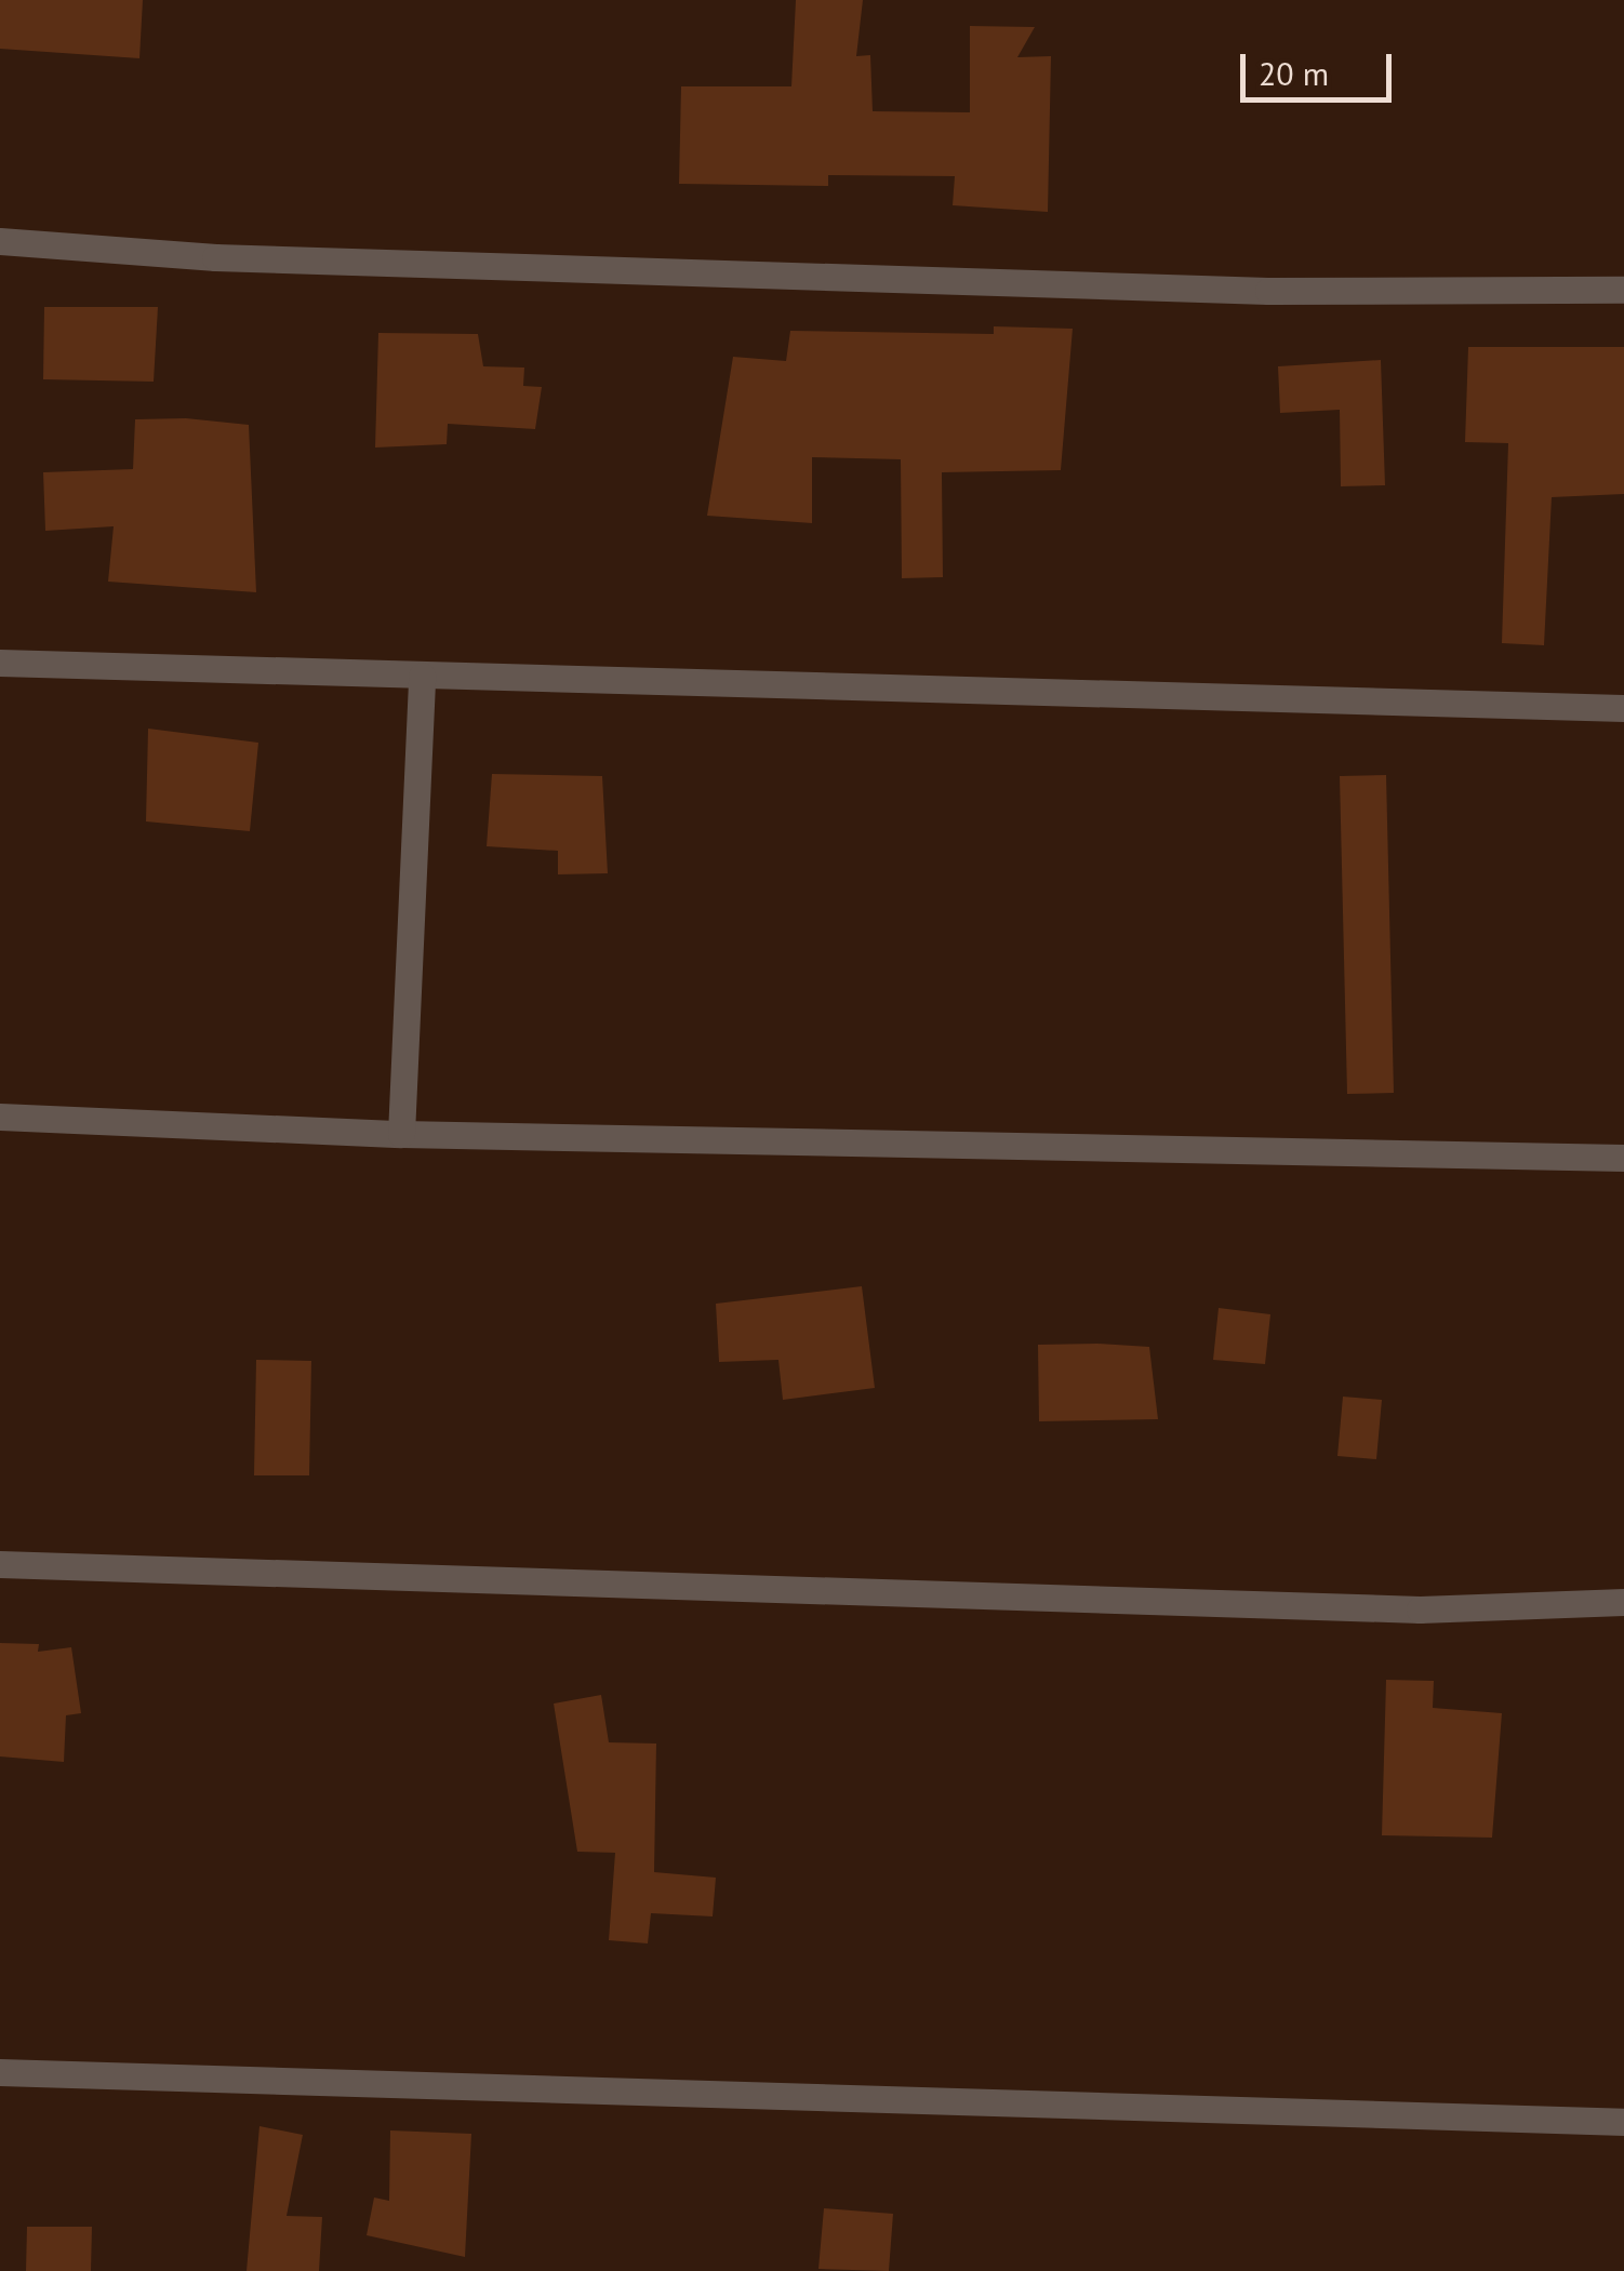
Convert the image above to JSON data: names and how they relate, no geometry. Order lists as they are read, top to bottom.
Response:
{
  "scale_bar": "20 m"
}
